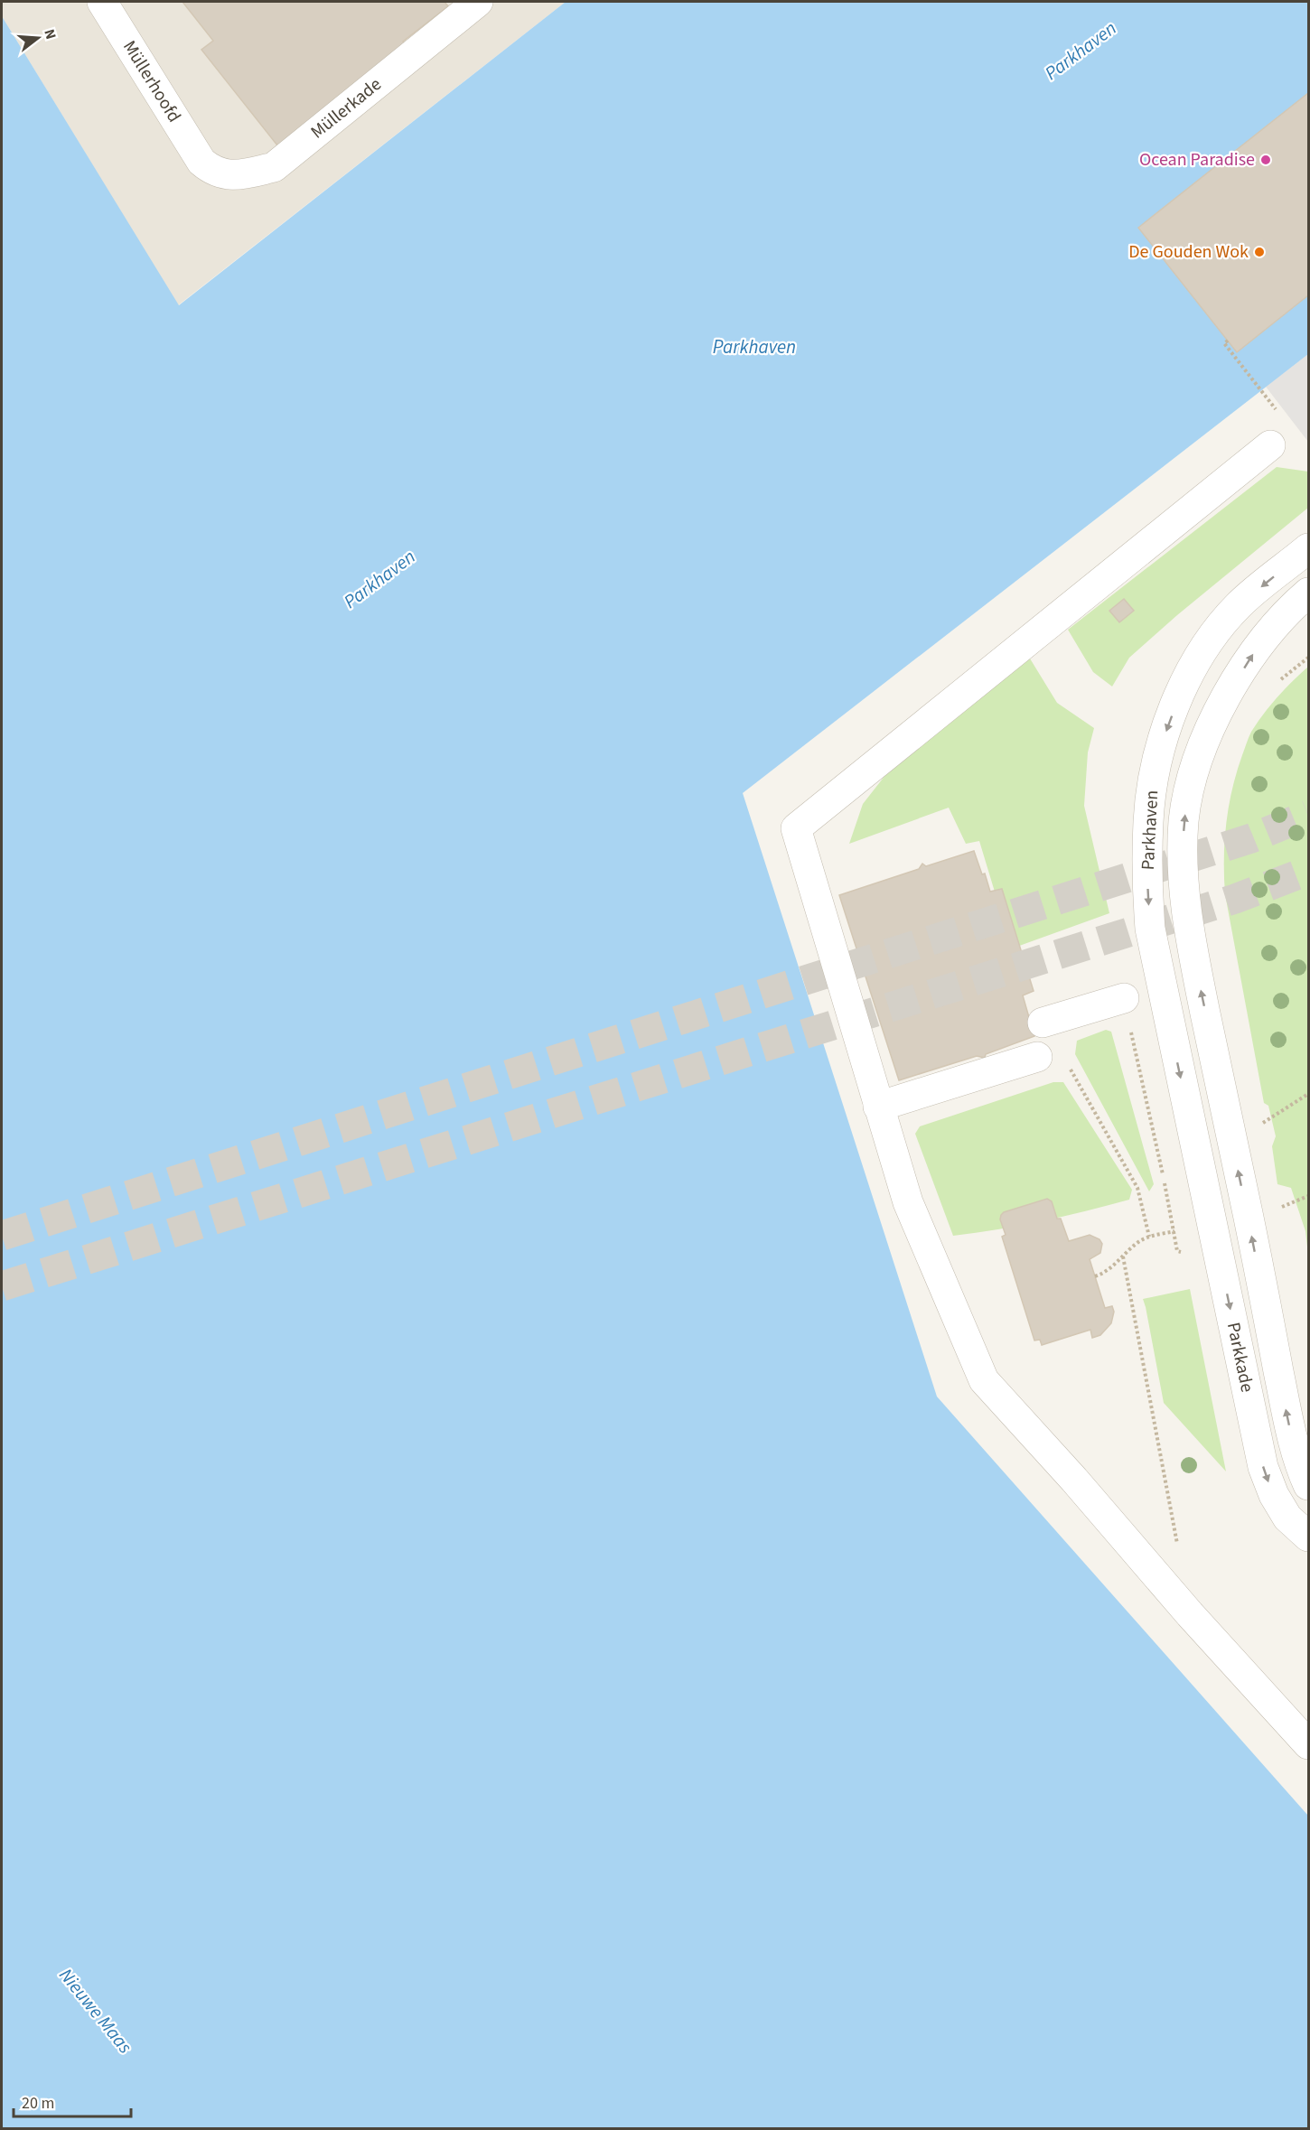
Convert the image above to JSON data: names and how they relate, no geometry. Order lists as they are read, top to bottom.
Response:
{
  "streets": {
    "street": [
      "Müllerhoofd",
      "Müllerkade",
      "Parkhaven",
      "Parkkade"
    ]
  },
  "crossings": [
    ["Müllerhoofd", "Müllerkade"],
    ["Parkhaven", "Parkkade"]
  ],
  "water": ["Parkhaven", "Nieuwe Maas"],
  "places": ["Ocean Paradise", "De Gouden Wok"],
  "scale_bar": "20 m",
  "north": "right"
}
